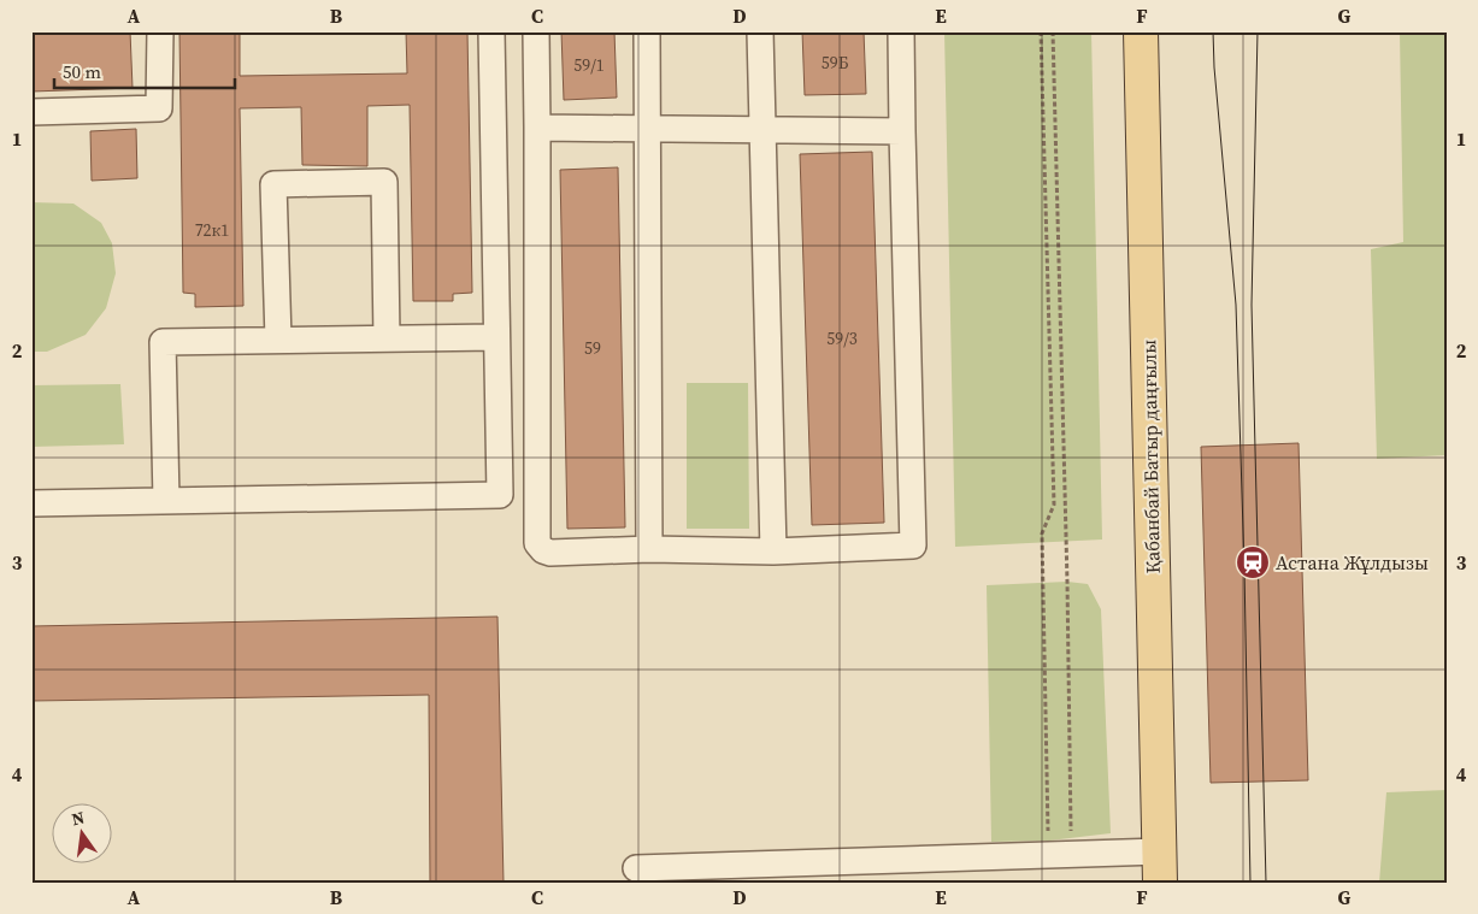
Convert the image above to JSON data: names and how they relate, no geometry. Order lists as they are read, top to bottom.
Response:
{
  "streets": {
    "main road": ["Қабанбай Батыр даңғылы"]
  },
  "places": {
    "station": ["Астана Жұлдызы"]
  },
  "house_numbers": [
    "59Б",
    "59/1",
    "72к1",
    "59/3",
    "59"
  ],
  "scale_bar": "50 m",
  "north": "top",
  "grid": {
    "columns": [
      "A",
      "B",
      "C",
      "D",
      "E",
      "F",
      "G"
    ],
    "rows": [
      "1",
      "2",
      "3",
      "4"
    ]
  }
}
